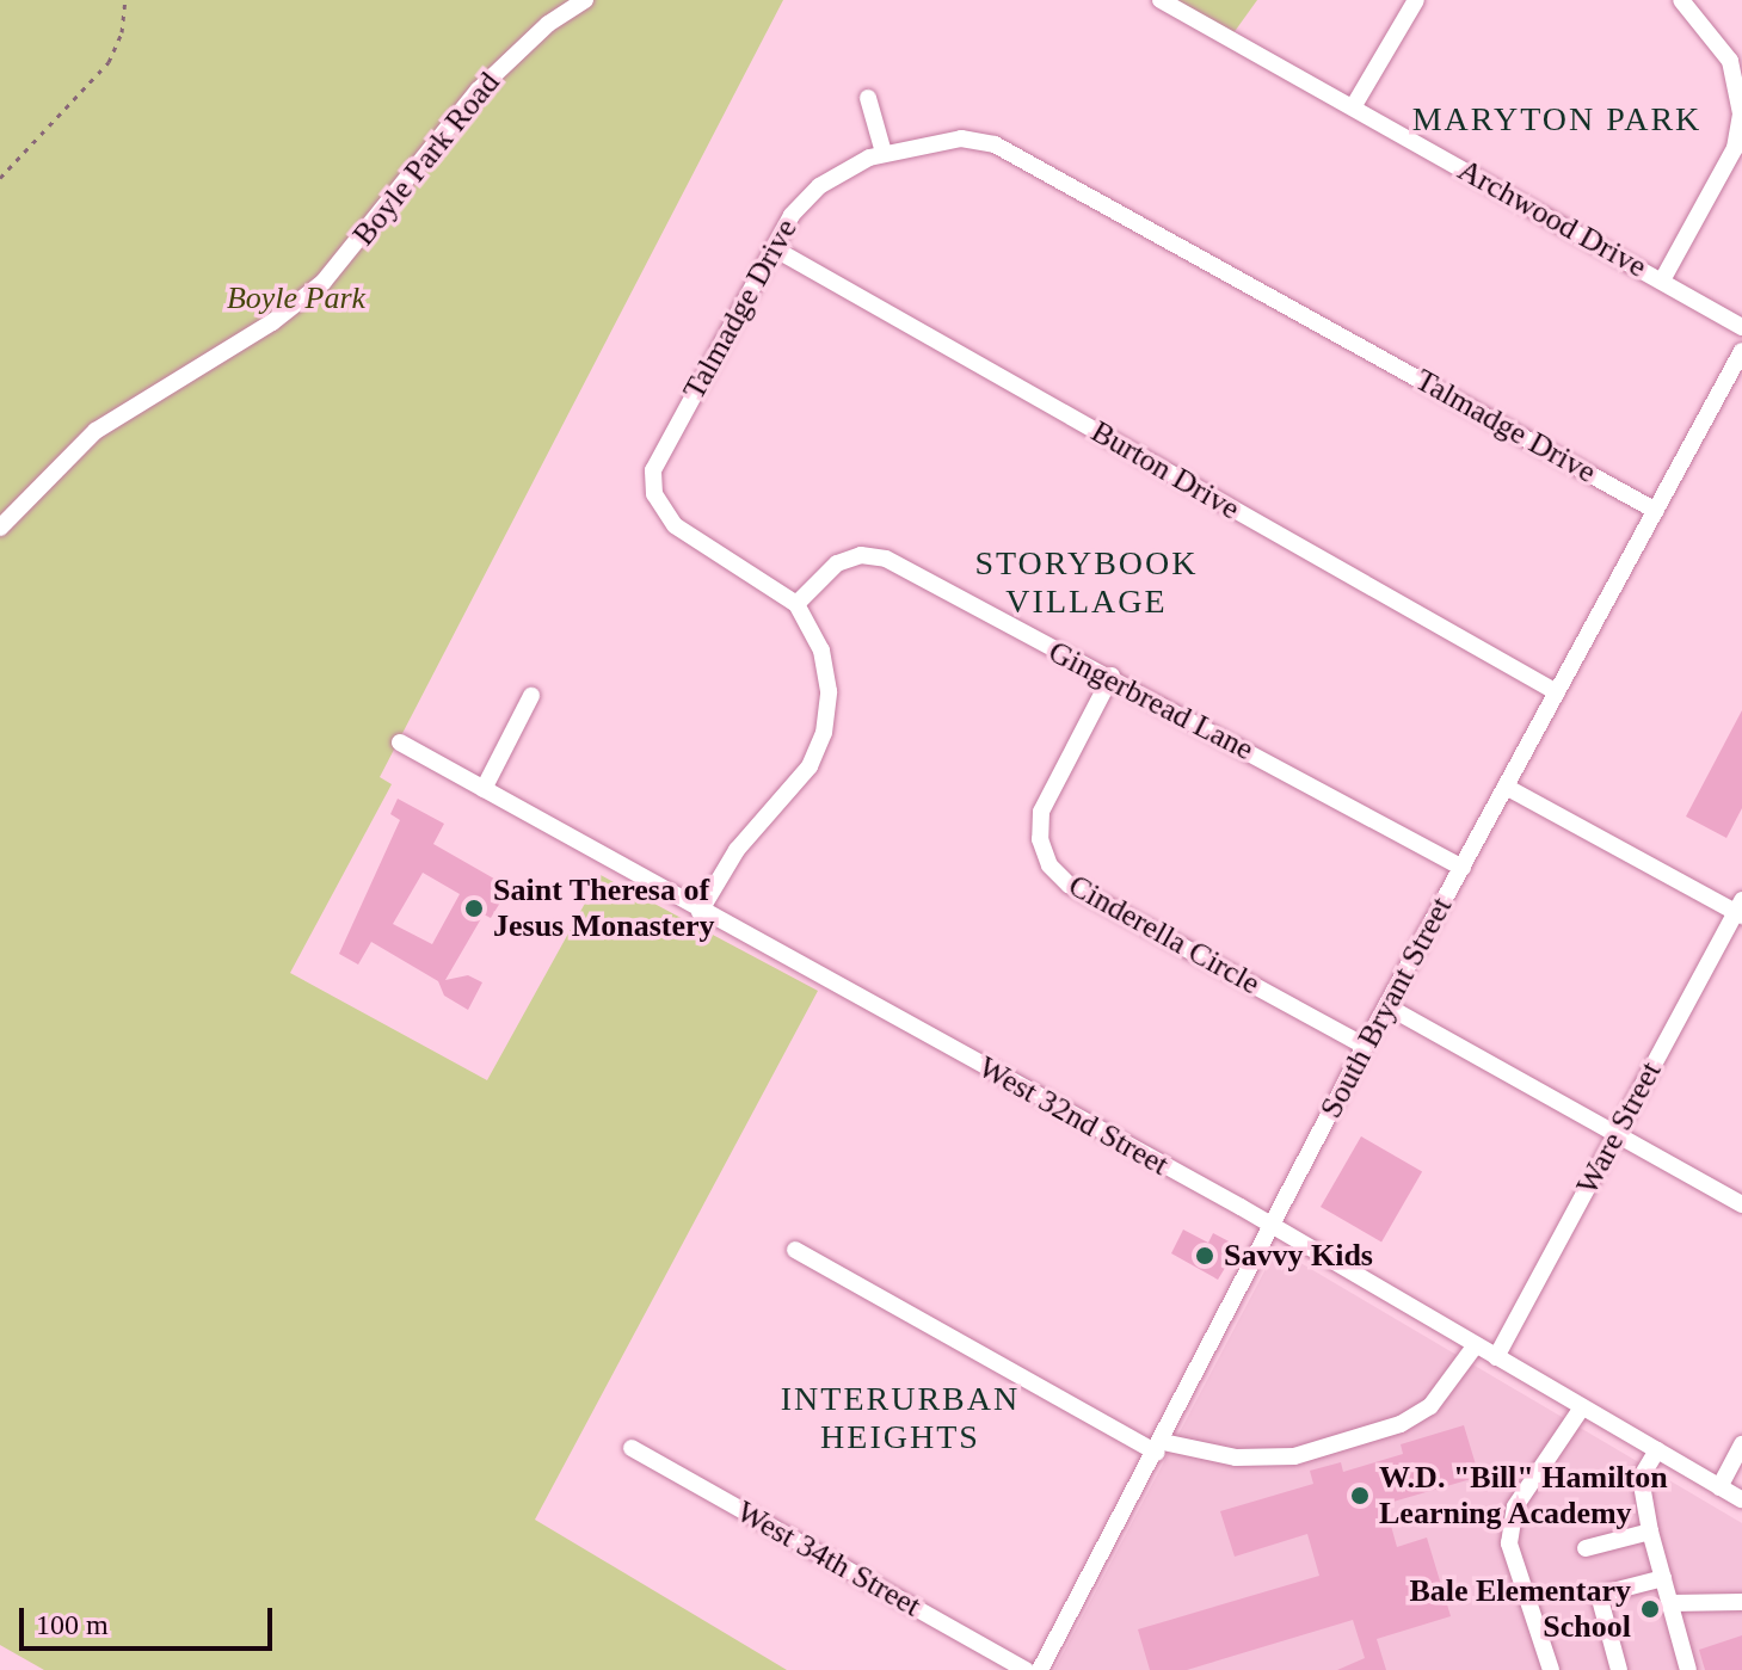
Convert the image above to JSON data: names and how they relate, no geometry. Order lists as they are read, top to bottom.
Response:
{
  "streets": {
    "street": [
      "Boyle Park Road",
      "Archwood Drive",
      "Talmadge Drive",
      "Burton Drive",
      "Gingerbread Lane",
      "Cinderella Circle",
      "South Bryant Street",
      "West 32nd Street",
      "Ware Street",
      "West 34th Street"
    ]
  },
  "crossings": [
    ["Talmadge Drive", "Burton Drive"],
    ["Talmadge Drive", "Gingerbread Lane"],
    ["Talmadge Drive", "South Bryant Street"],
    ["Burton Drive", "South Bryant Street"],
    ["Gingerbread Lane", "Cinderella Circle"],
    ["Gingerbread Lane", "South Bryant Street"],
    ["Cinderella Circle", "South Bryant Street"],
    ["South Bryant Street", "West 32nd Street"],
    ["West 32nd Street", "Ware Street"]
  ],
  "districts": ["MARYTON PARK", "STORYBOOK VILLAGE", "INTERURBAN HEIGHTS"],
  "parks": ["Boyle Park"],
  "places": [
    "Saint Theresa of Jesus Monastery",
    "Savvy Kids",
    "W.D. \"Bill\" Hamilton Learning Academy",
    "Bale Elementary School"
  ],
  "scale_bar": "100 m"
}
